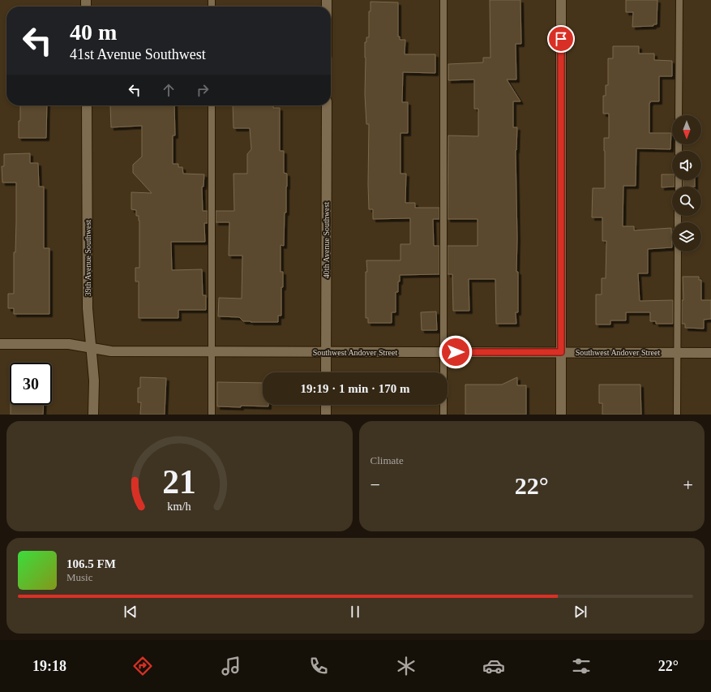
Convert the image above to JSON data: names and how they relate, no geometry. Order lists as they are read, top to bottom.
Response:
{
  "streets": {
    "street": ["40th Avenue Southwest", "39th Avenue Southwest", "Southwest Andover Street"]
  },
  "crossings": [
    ["40th Avenue Southwest", "Southwest Andover Street"],
    ["39th Avenue Southwest", "Southwest Andover Street"]
  ],
  "north": "bottom",
  "page": {
    "turn": ["40 m", "41st Avenue Southwest"],
    "limit": "30",
    "trip": "19:19 · 1 min · 170 m",
    "tile": "Climate",
    "heat": ["−", "22°", "+"],
    "song": ["106.5 FM", "Music"],
    "tabs": ["19:18", "22°"],
    "gauge": ["21", "km/h"]
  }
}
